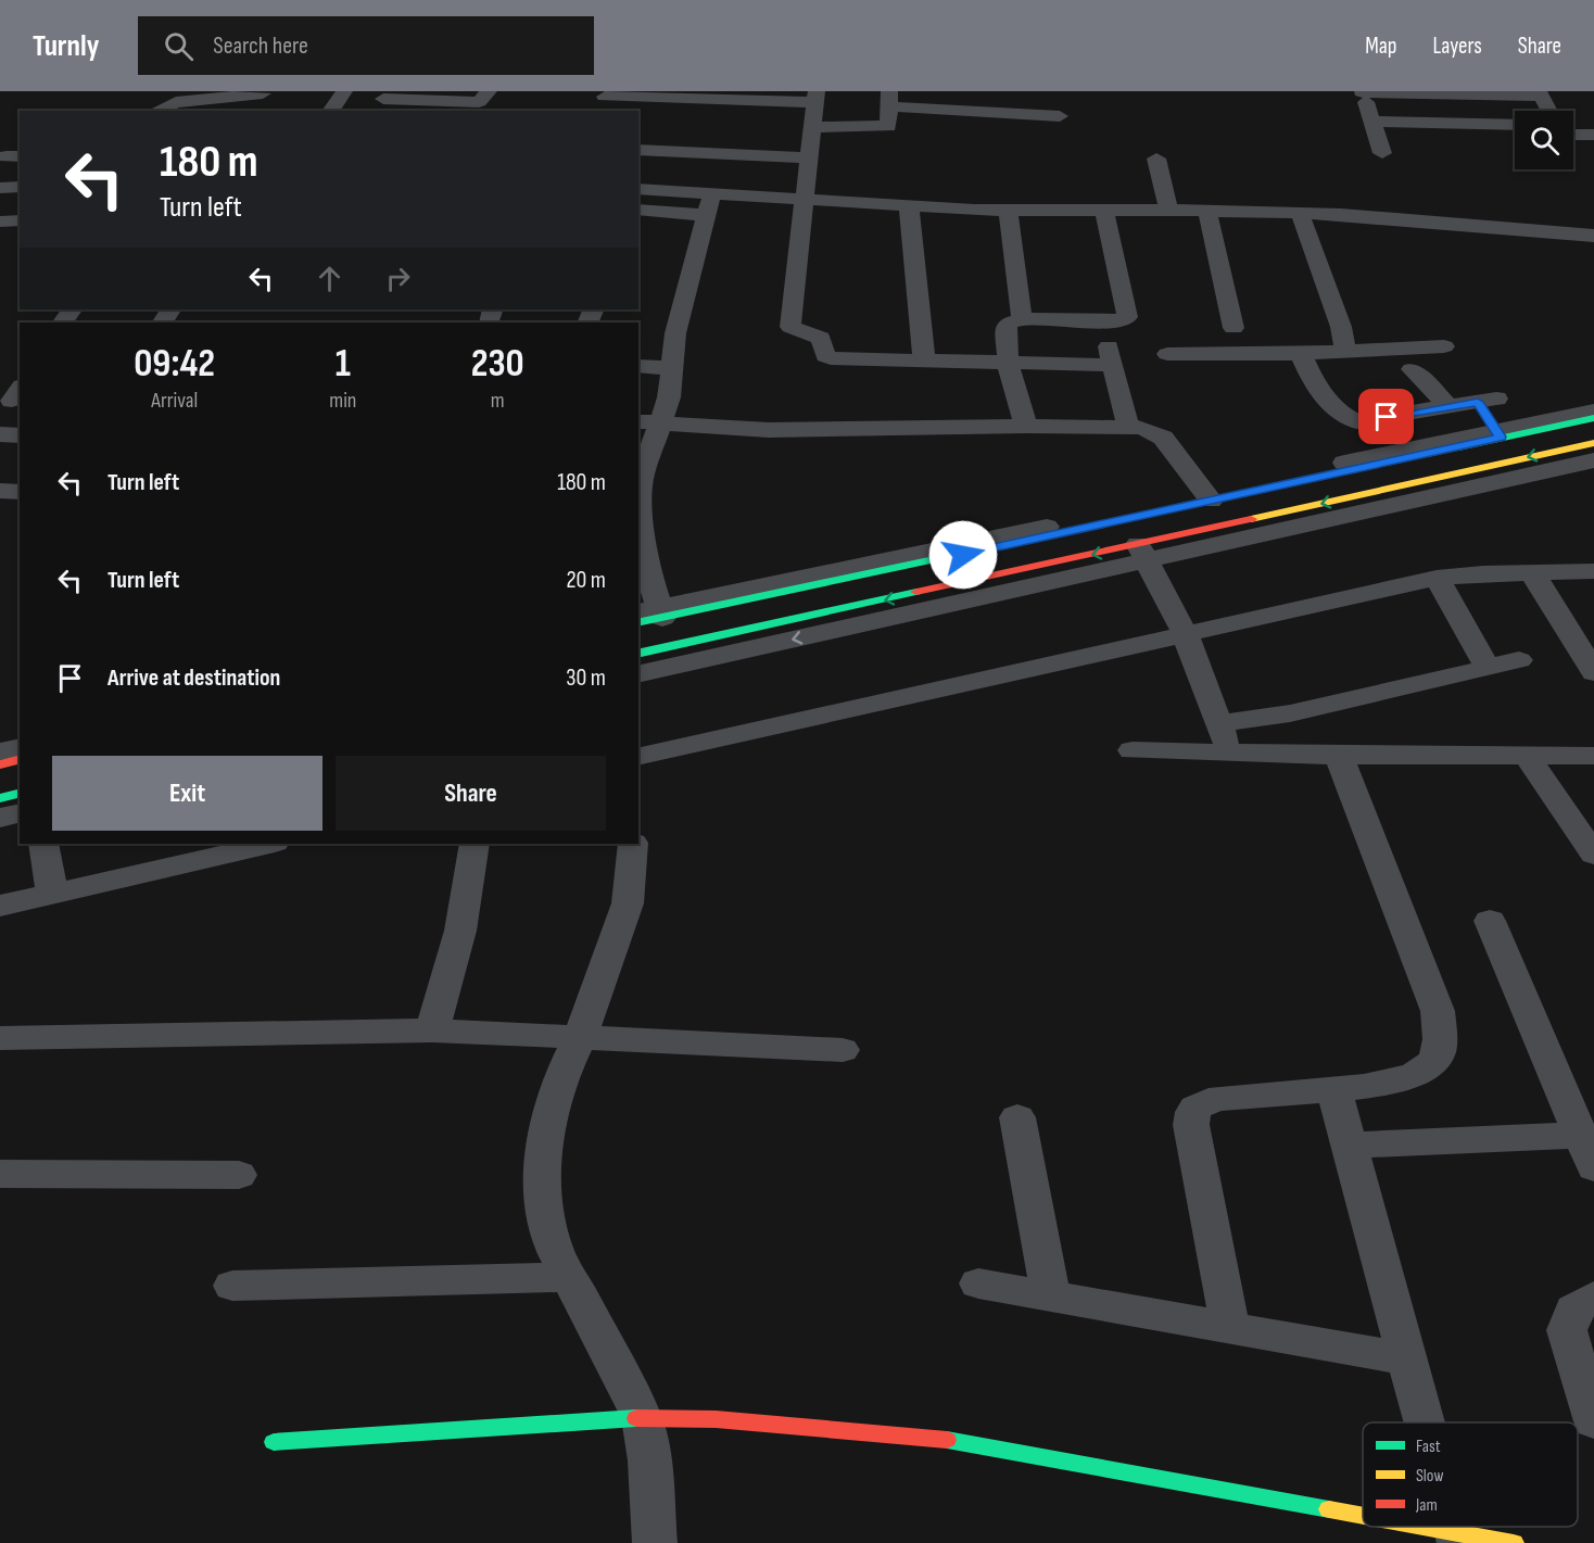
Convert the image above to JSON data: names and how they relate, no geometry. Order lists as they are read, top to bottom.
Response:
{
  "legend": ["Fast", "Slow", "Jam"],
  "page": {
    "header": "Turnly",
    "search": "Search here",
    "nav": ["Map", "Layers", "Share"],
    "turn": ["180 m", "Turn left"],
    "eta": [
      "09:42",
      "Arrival",
      "1",
      "min",
      "230",
      "m"
    ],
    "list": [
      {
        "name": "Turn left",
        "value": "180 m"
      },
      {
        "name": "Turn left",
        "value": "20 m"
      },
      {
        "name": "Arrive at destination",
        "value": "30 m"
      }
    ],
    "buttons": ["Exit", "Share"]
  }
}
